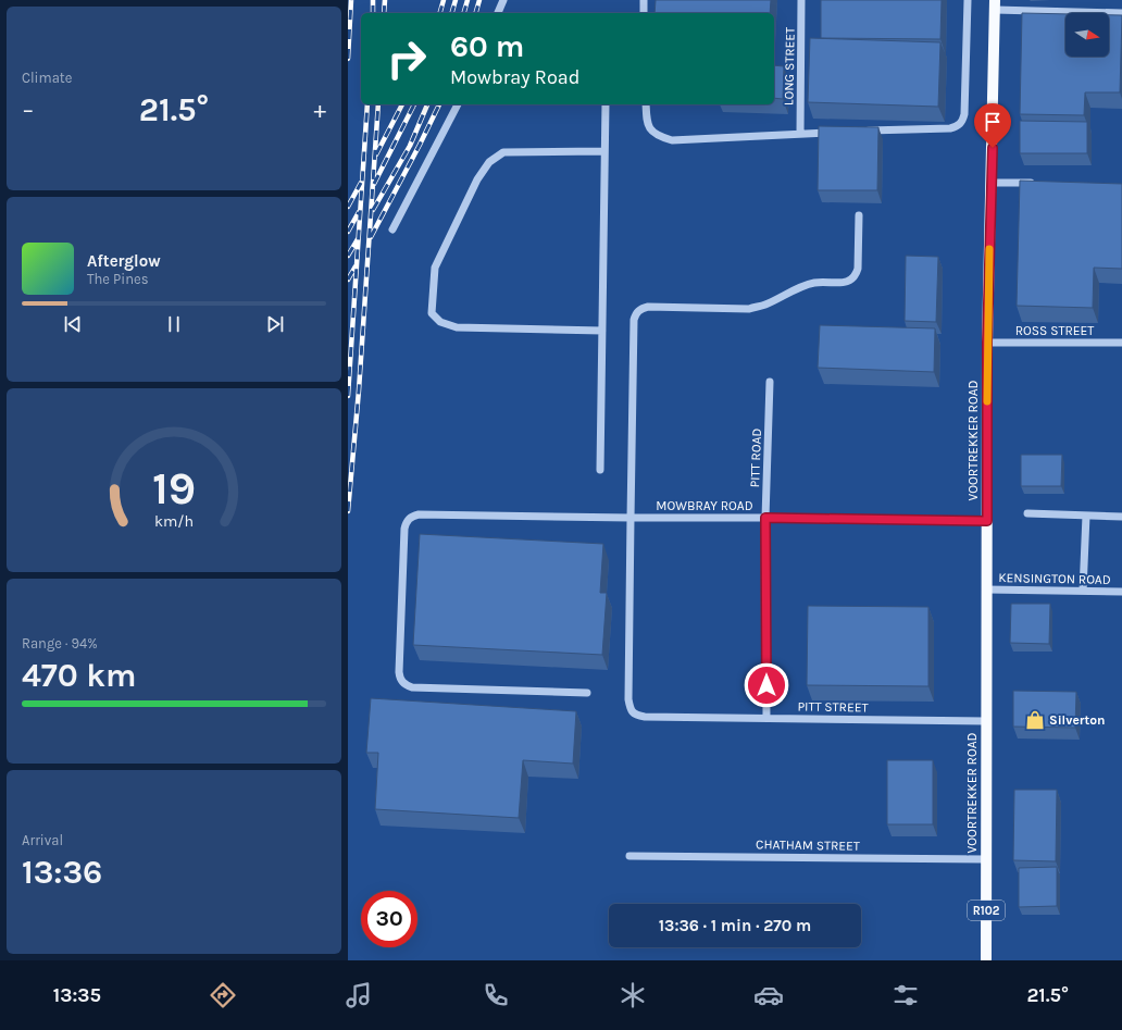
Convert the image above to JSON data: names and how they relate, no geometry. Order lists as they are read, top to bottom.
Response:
{
  "streets": {
    "main road": ["VOORTREKKER ROAD", "R102"],
    "street": [
      "LONG STREET",
      "ROSS STREET",
      "PITT ROAD",
      "MOWBRAY ROAD",
      "KENSINGTON ROAD",
      "PITT STREET",
      "CHATHAM STREET"
    ]
  },
  "crossings": [
    ["ROSS STREET", "VOORTREKKER ROAD"],
    ["VOORTREKKER ROAD", "MOWBRAY ROAD"],
    ["VOORTREKKER ROAD", "KENSINGTON ROAD"],
    ["VOORTREKKER ROAD", "PITT STREET"],
    ["VOORTREKKER ROAD", "CHATHAM STREET"],
    ["PITT ROAD", "MOWBRAY ROAD"],
    ["PITT ROAD", "PITT STREET"],
    ["MOWBRAY ROAD", "PITT STREET"]
  ],
  "places": {
    "shop": ["Silverton"]
  },
  "north": "right",
  "page": {
    "tile": [
      "Climate",
      ["Range · 94%", "470 km"],
      ["Arrival", "13:36"]
    ],
    "turn": ["60 m", "Mowbray Road"],
    "heat": ["−", "21.5°", "+"],
    "song": ["Afterglow", "The Pines"],
    "limit": "30",
    "trip": "13:36 · 1 min · 270 m",
    "tabs": ["13:35", "21.5°"],
    "gauge": ["19", "km/h"]
  }
}
